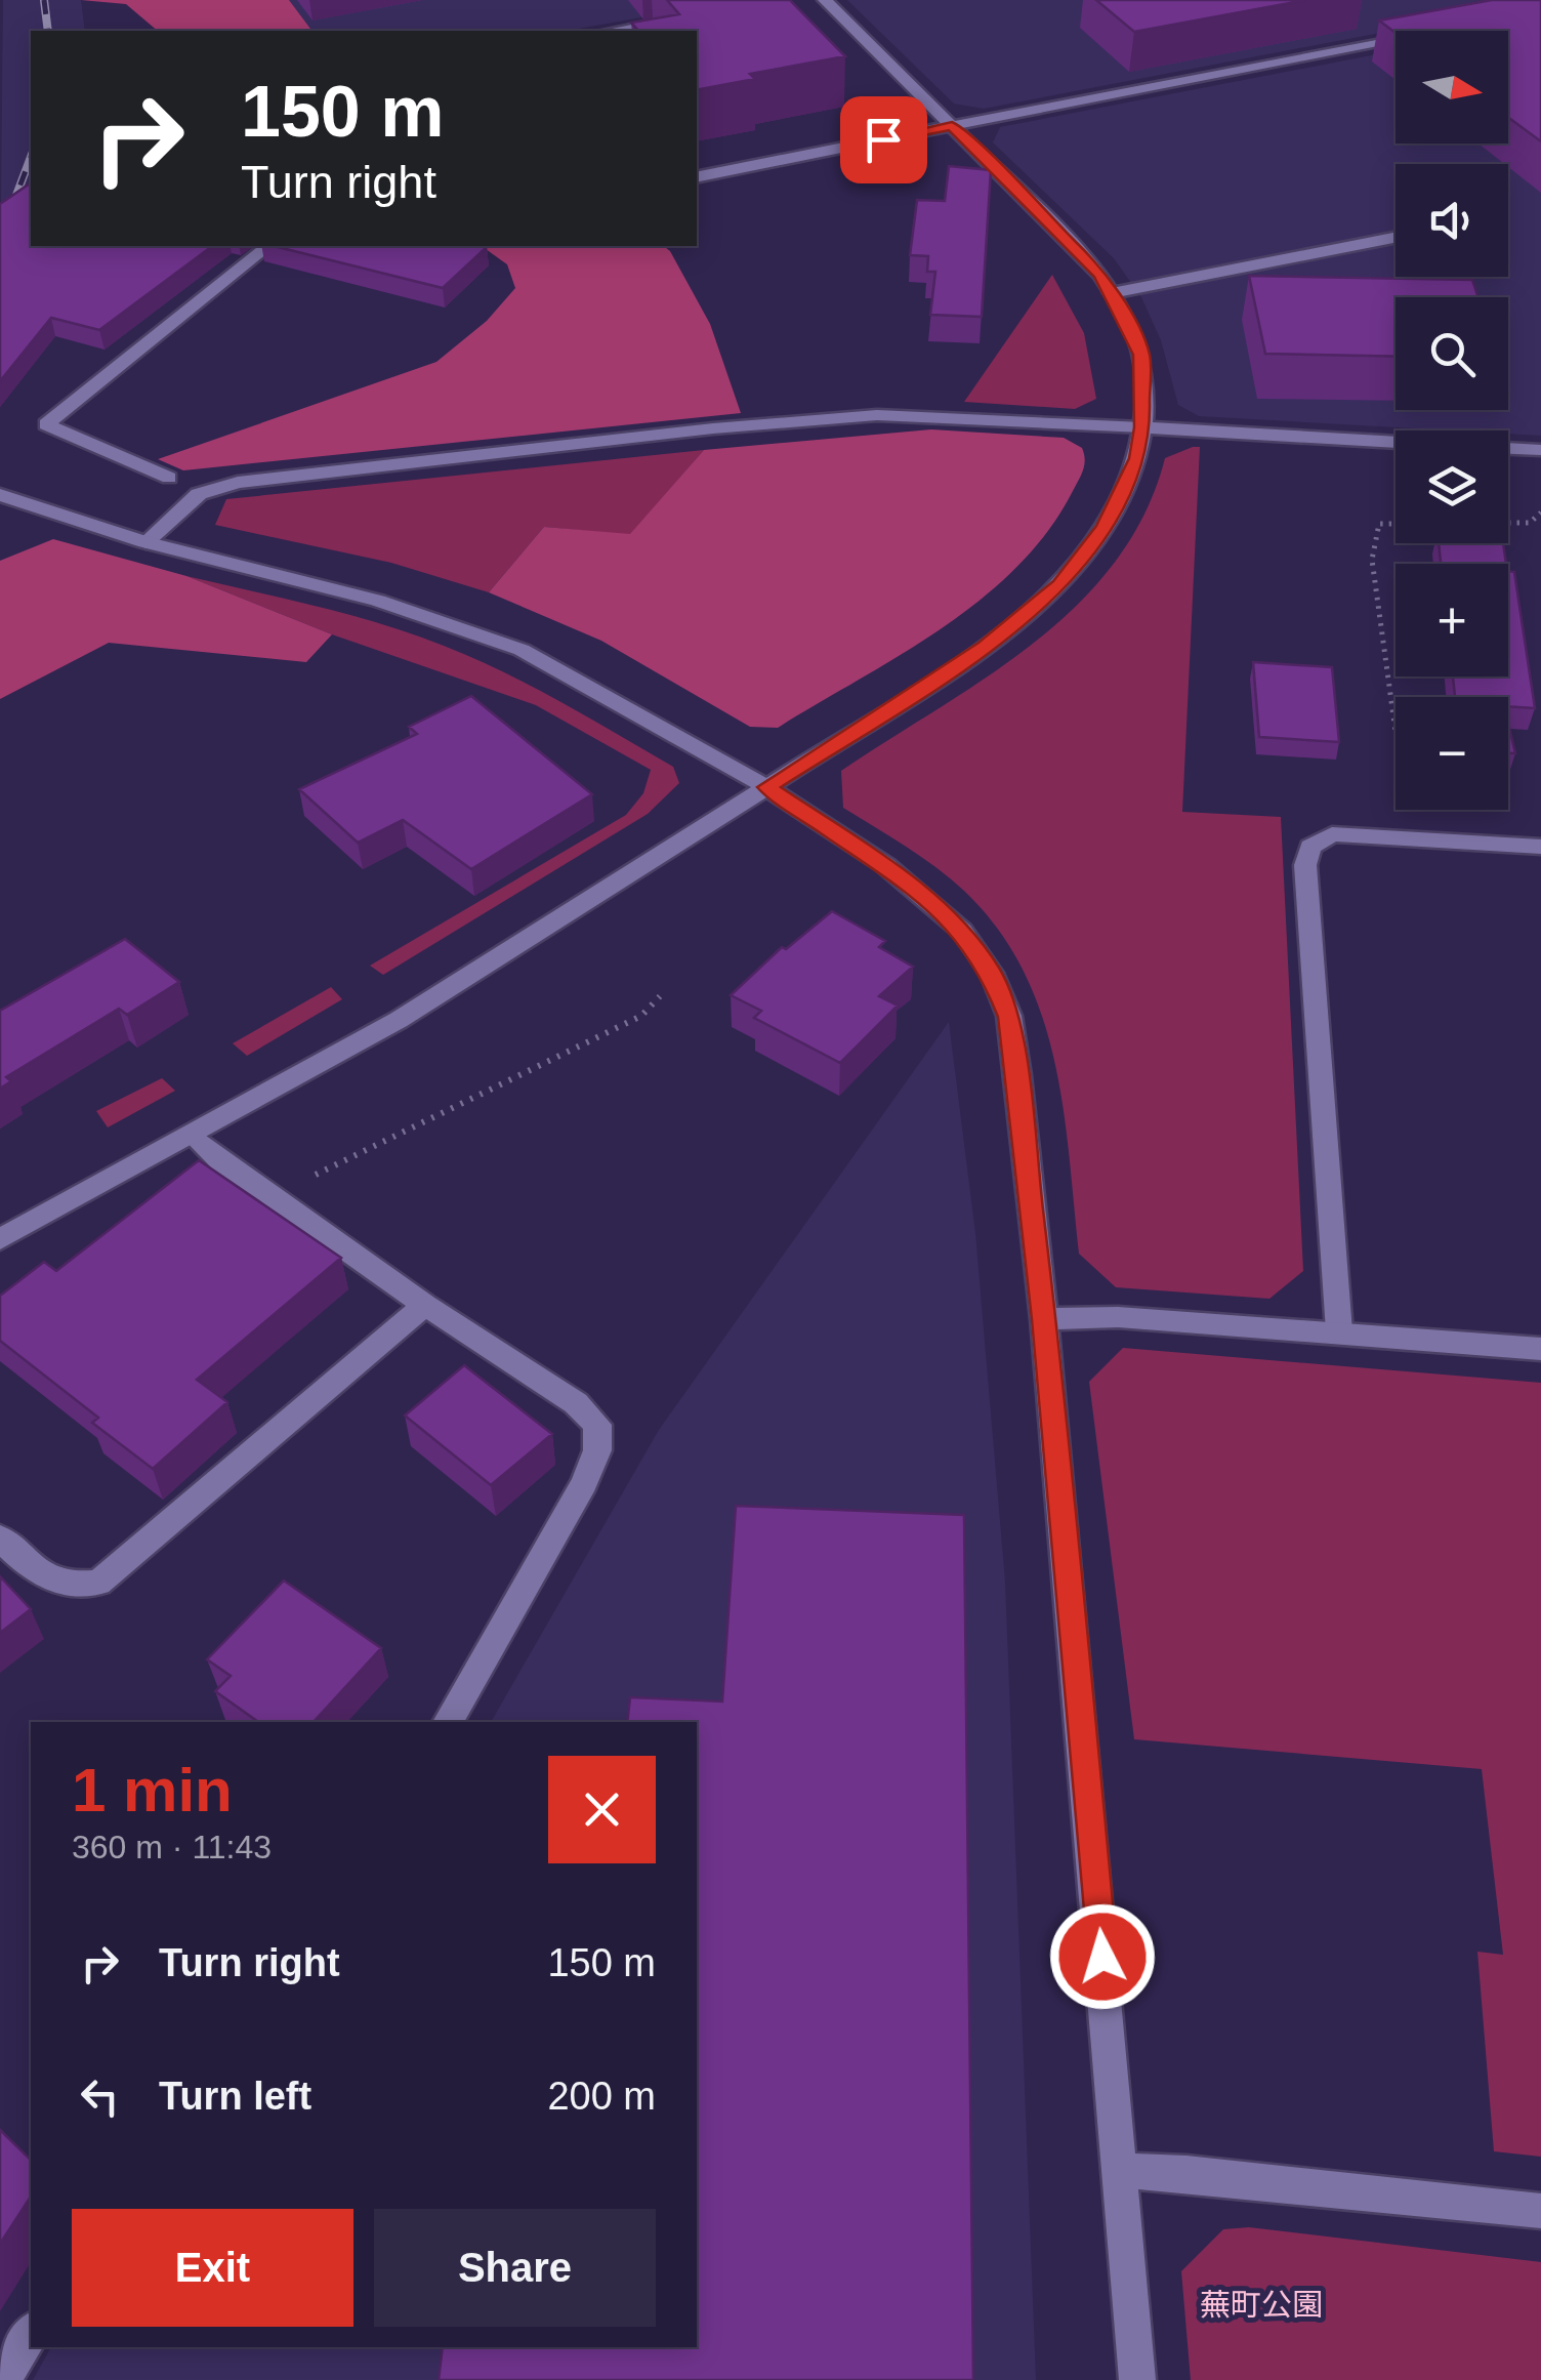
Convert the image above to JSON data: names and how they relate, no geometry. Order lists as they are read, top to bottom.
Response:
{
  "parks": ["蕪町公園"],
  "north": "right",
  "page": {
    "map_buttons": ["+", "−"],
    "turn": ["150 m", "Turn right"],
    "heading": ["1 min", "360 m · 11:43"],
    "list": [
      {
        "name": "Turn right",
        "value": "150 m"
      },
      {
        "name": "Turn left",
        "value": "200 m"
      }
    ],
    "buttons": ["Exit", "Share"]
  }
}
